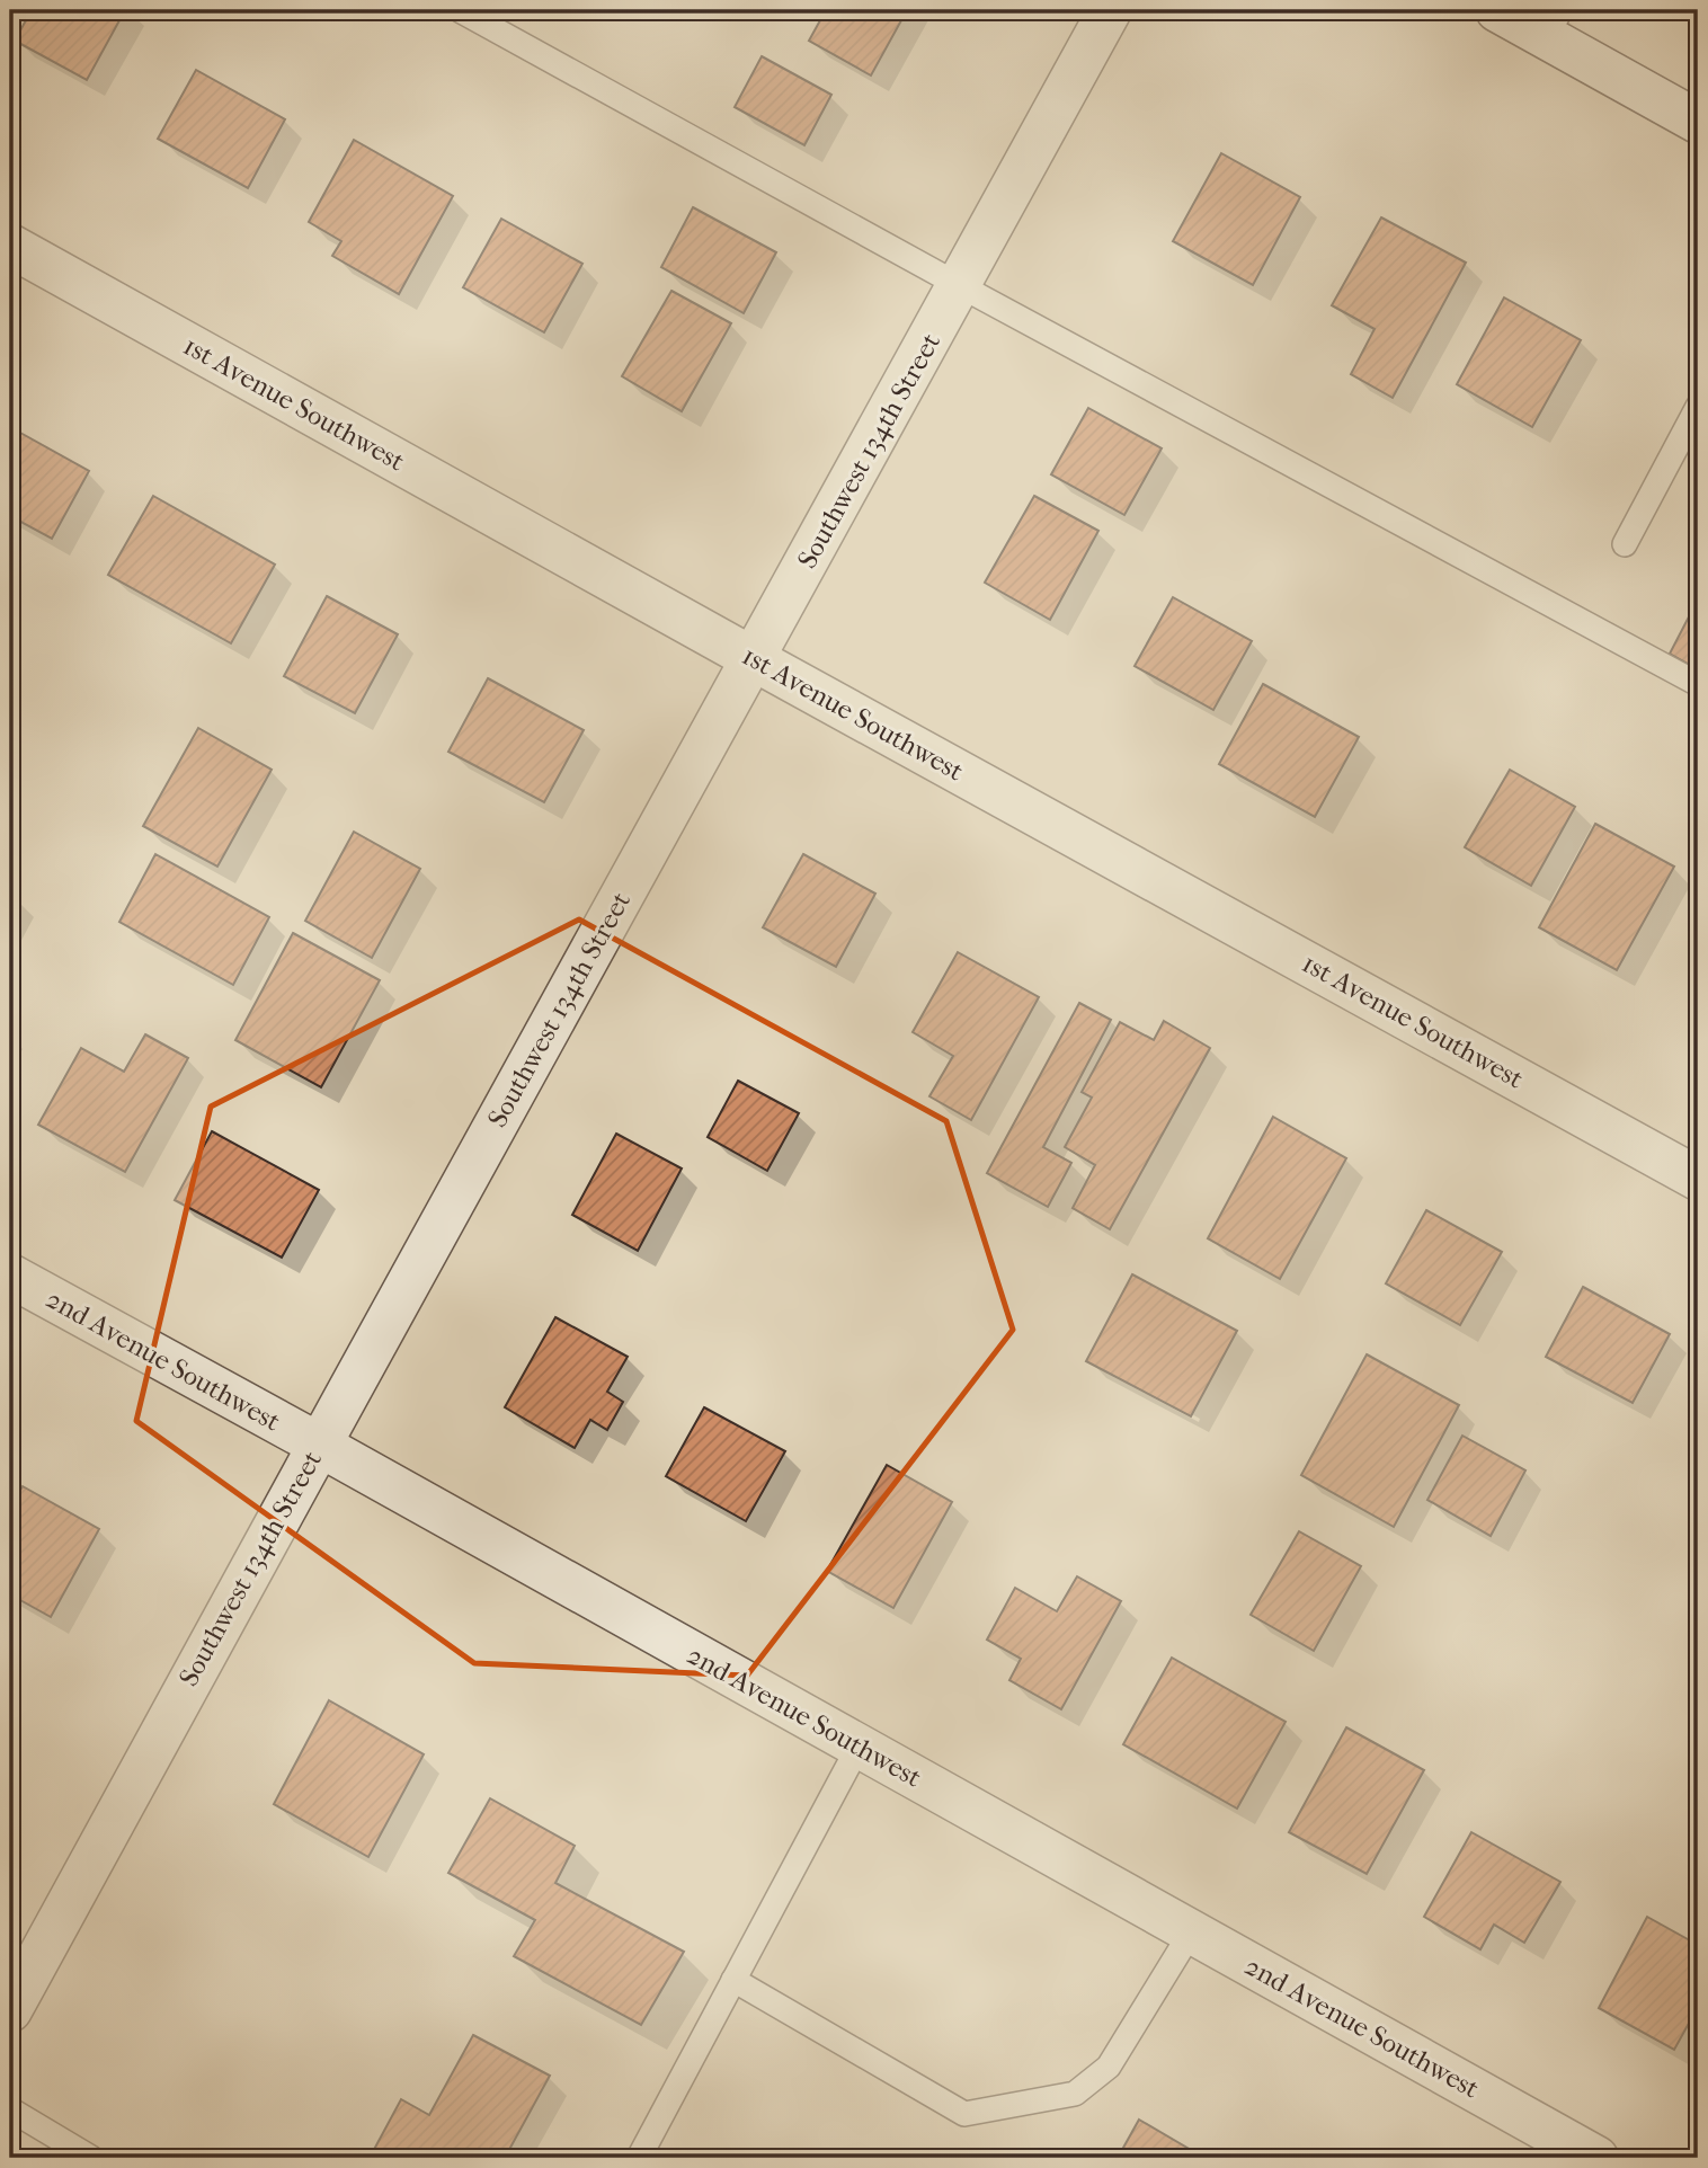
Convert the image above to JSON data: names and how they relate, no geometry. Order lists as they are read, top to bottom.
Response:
{
  "streets": {
    "street": ["1st Avenue Southwest", "Southwest 134th Street", "2nd Avenue Southwest"]
  },
  "crossings": [
    ["1st Avenue Southwest", "Southwest 134th Street"],
    ["Southwest 134th Street", "2nd Avenue Southwest"]
  ]
}
